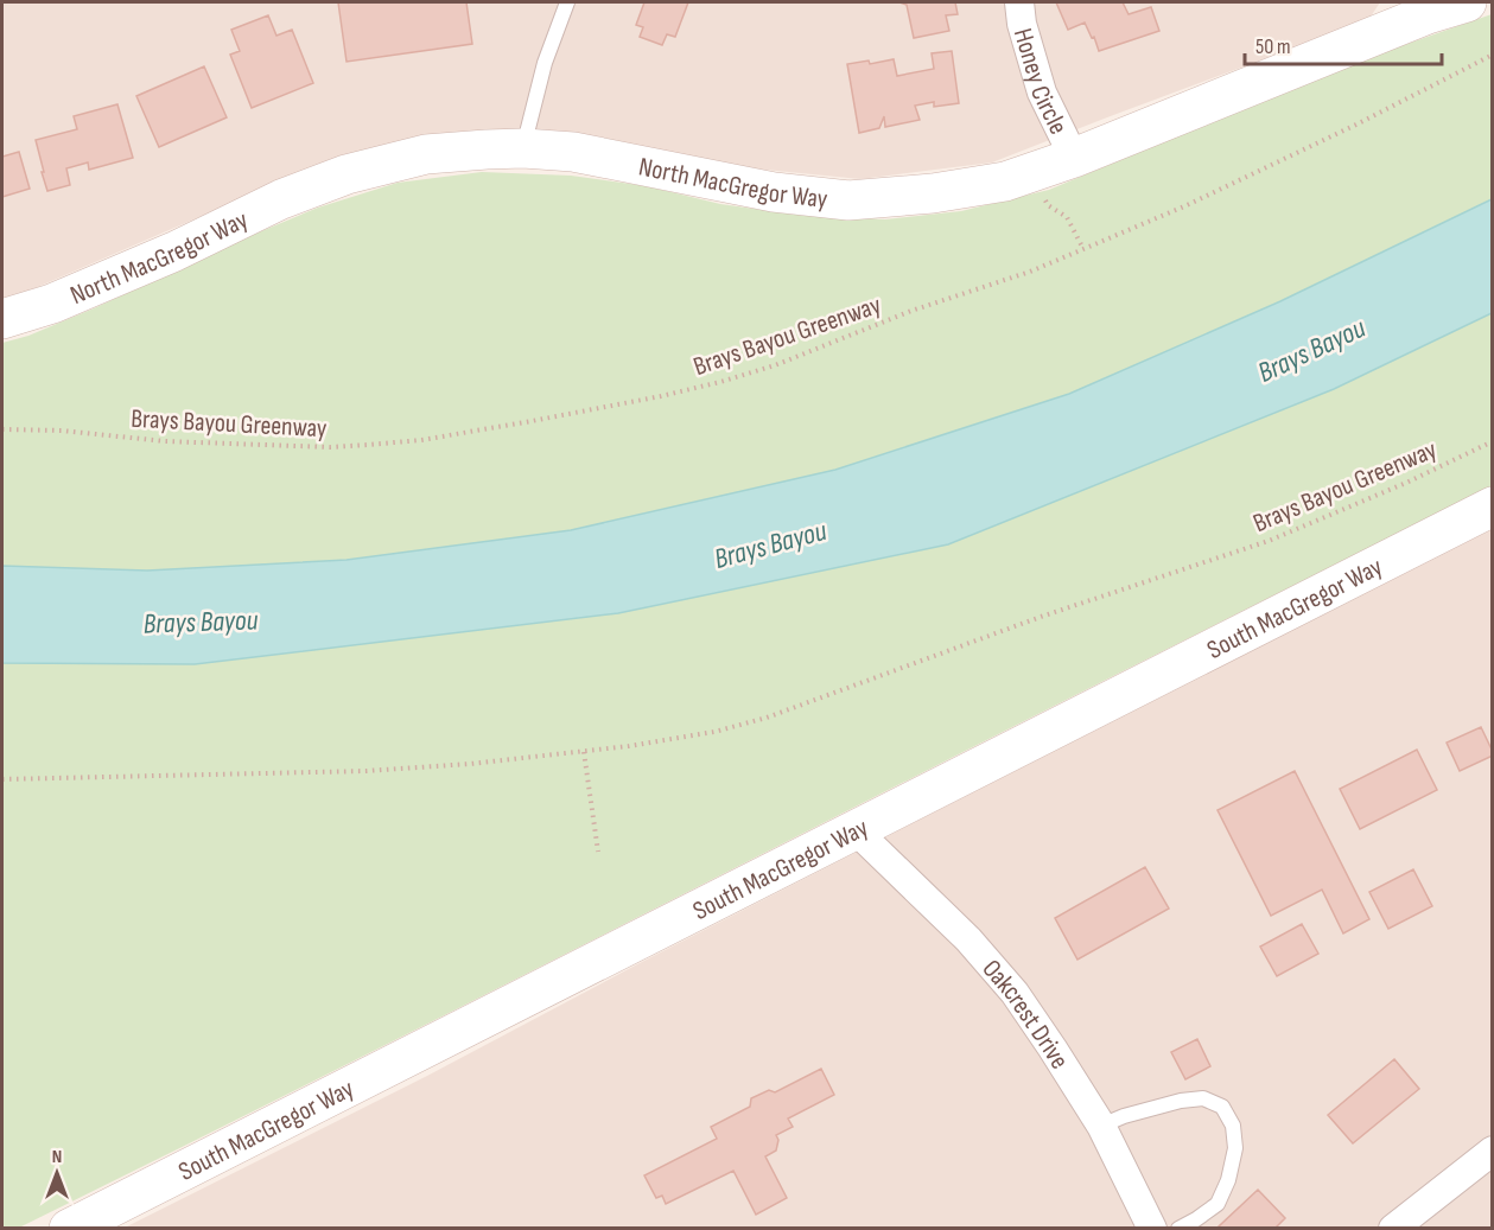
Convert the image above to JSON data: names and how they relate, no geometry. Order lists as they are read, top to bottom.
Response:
{
  "streets": {
    "street": [
      "Honey Circle",
      "North MacGregor Way",
      "South MacGregor Way",
      "Oakcrest Drive"
    ],
    "path": ["Brays Bayou Greenway"]
  },
  "crossings": [
    ["Honey Circle", "North MacGregor Way"],
    ["South MacGregor Way", "Oakcrest Drive"]
  ],
  "water": ["Brays Bayou"],
  "scale_bar": "50 m",
  "north": "top"
}
